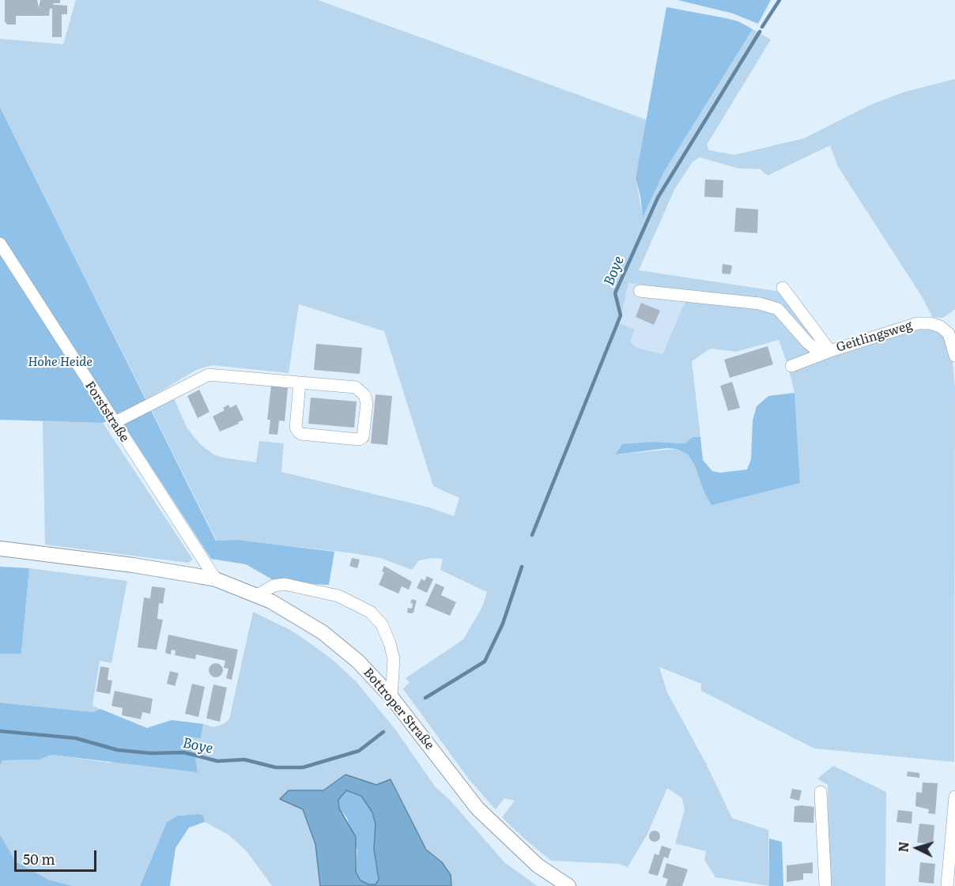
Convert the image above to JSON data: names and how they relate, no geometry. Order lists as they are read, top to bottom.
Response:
{
  "streets": {
    "main road": ["Bottroper Straße"],
    "street": ["Geitlingsweg", "Forststraße"]
  },
  "crossings": [
    ["Forststraße", "Bottroper Straße"]
  ],
  "water": ["Boye"],
  "parks": ["Hohe Heide"],
  "scale_bar": "50 m",
  "north": "left"
}
